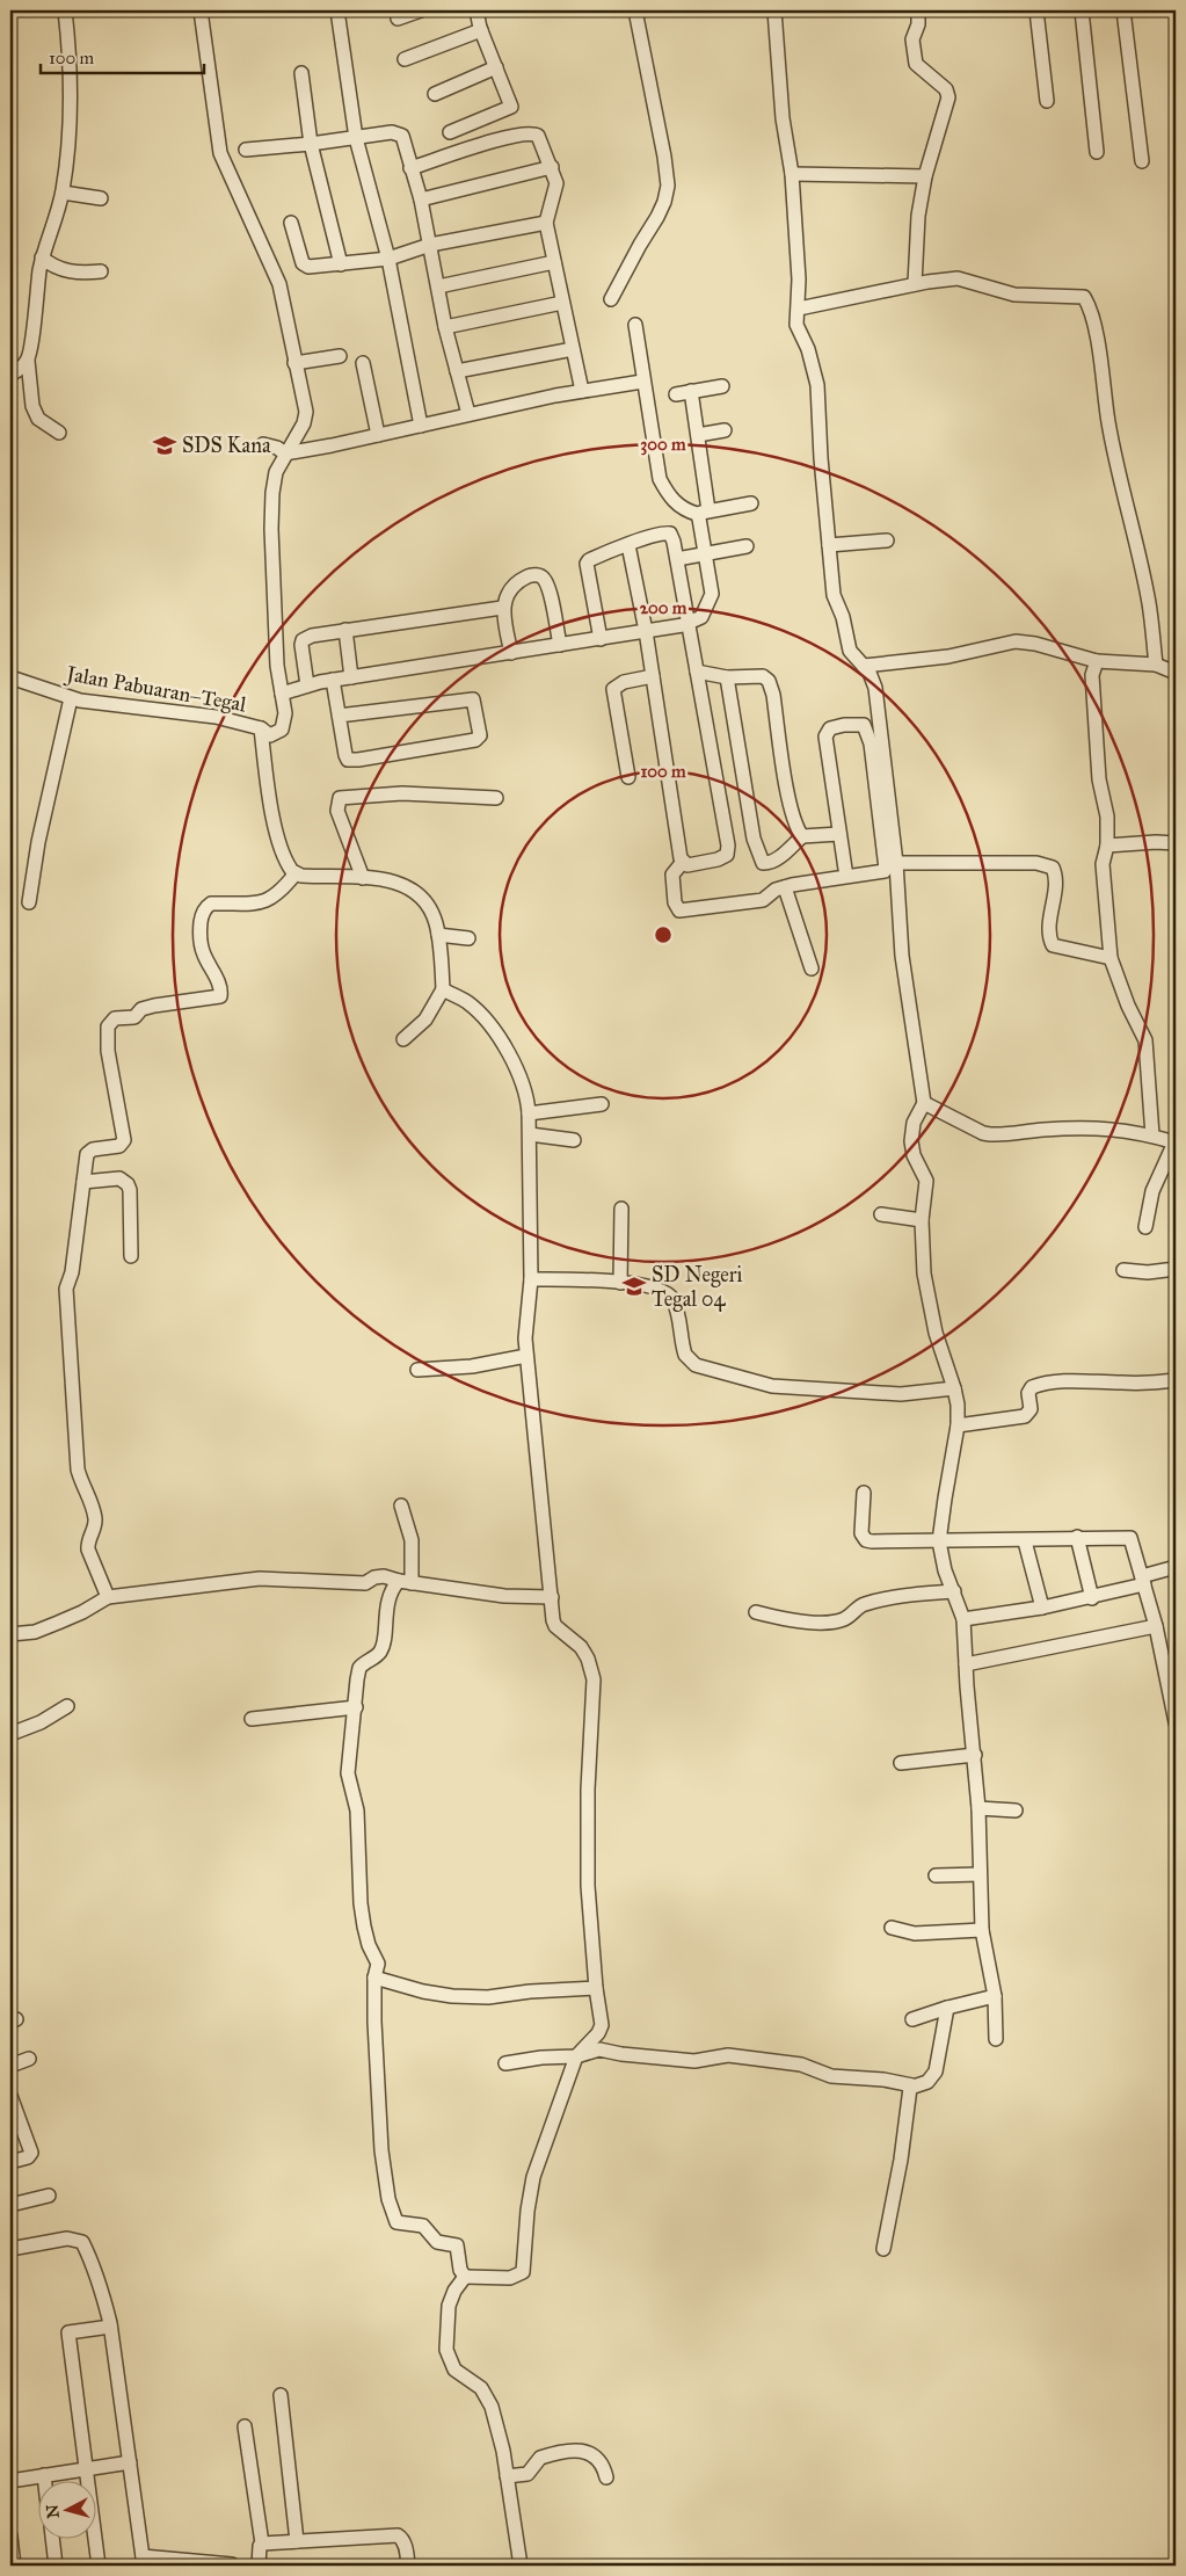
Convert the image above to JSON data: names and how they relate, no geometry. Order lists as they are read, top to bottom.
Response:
{
  "streets": {
    "street": ["Jalan Pabuaran–Tegal"]
  },
  "places": {
    "school or university": ["SDS Kana", "SD Negeri Tegal 04"]
  },
  "scale_bar": "100 m",
  "north": "left",
  "rings": ["300 m", "200 m", "100 m"]
}
